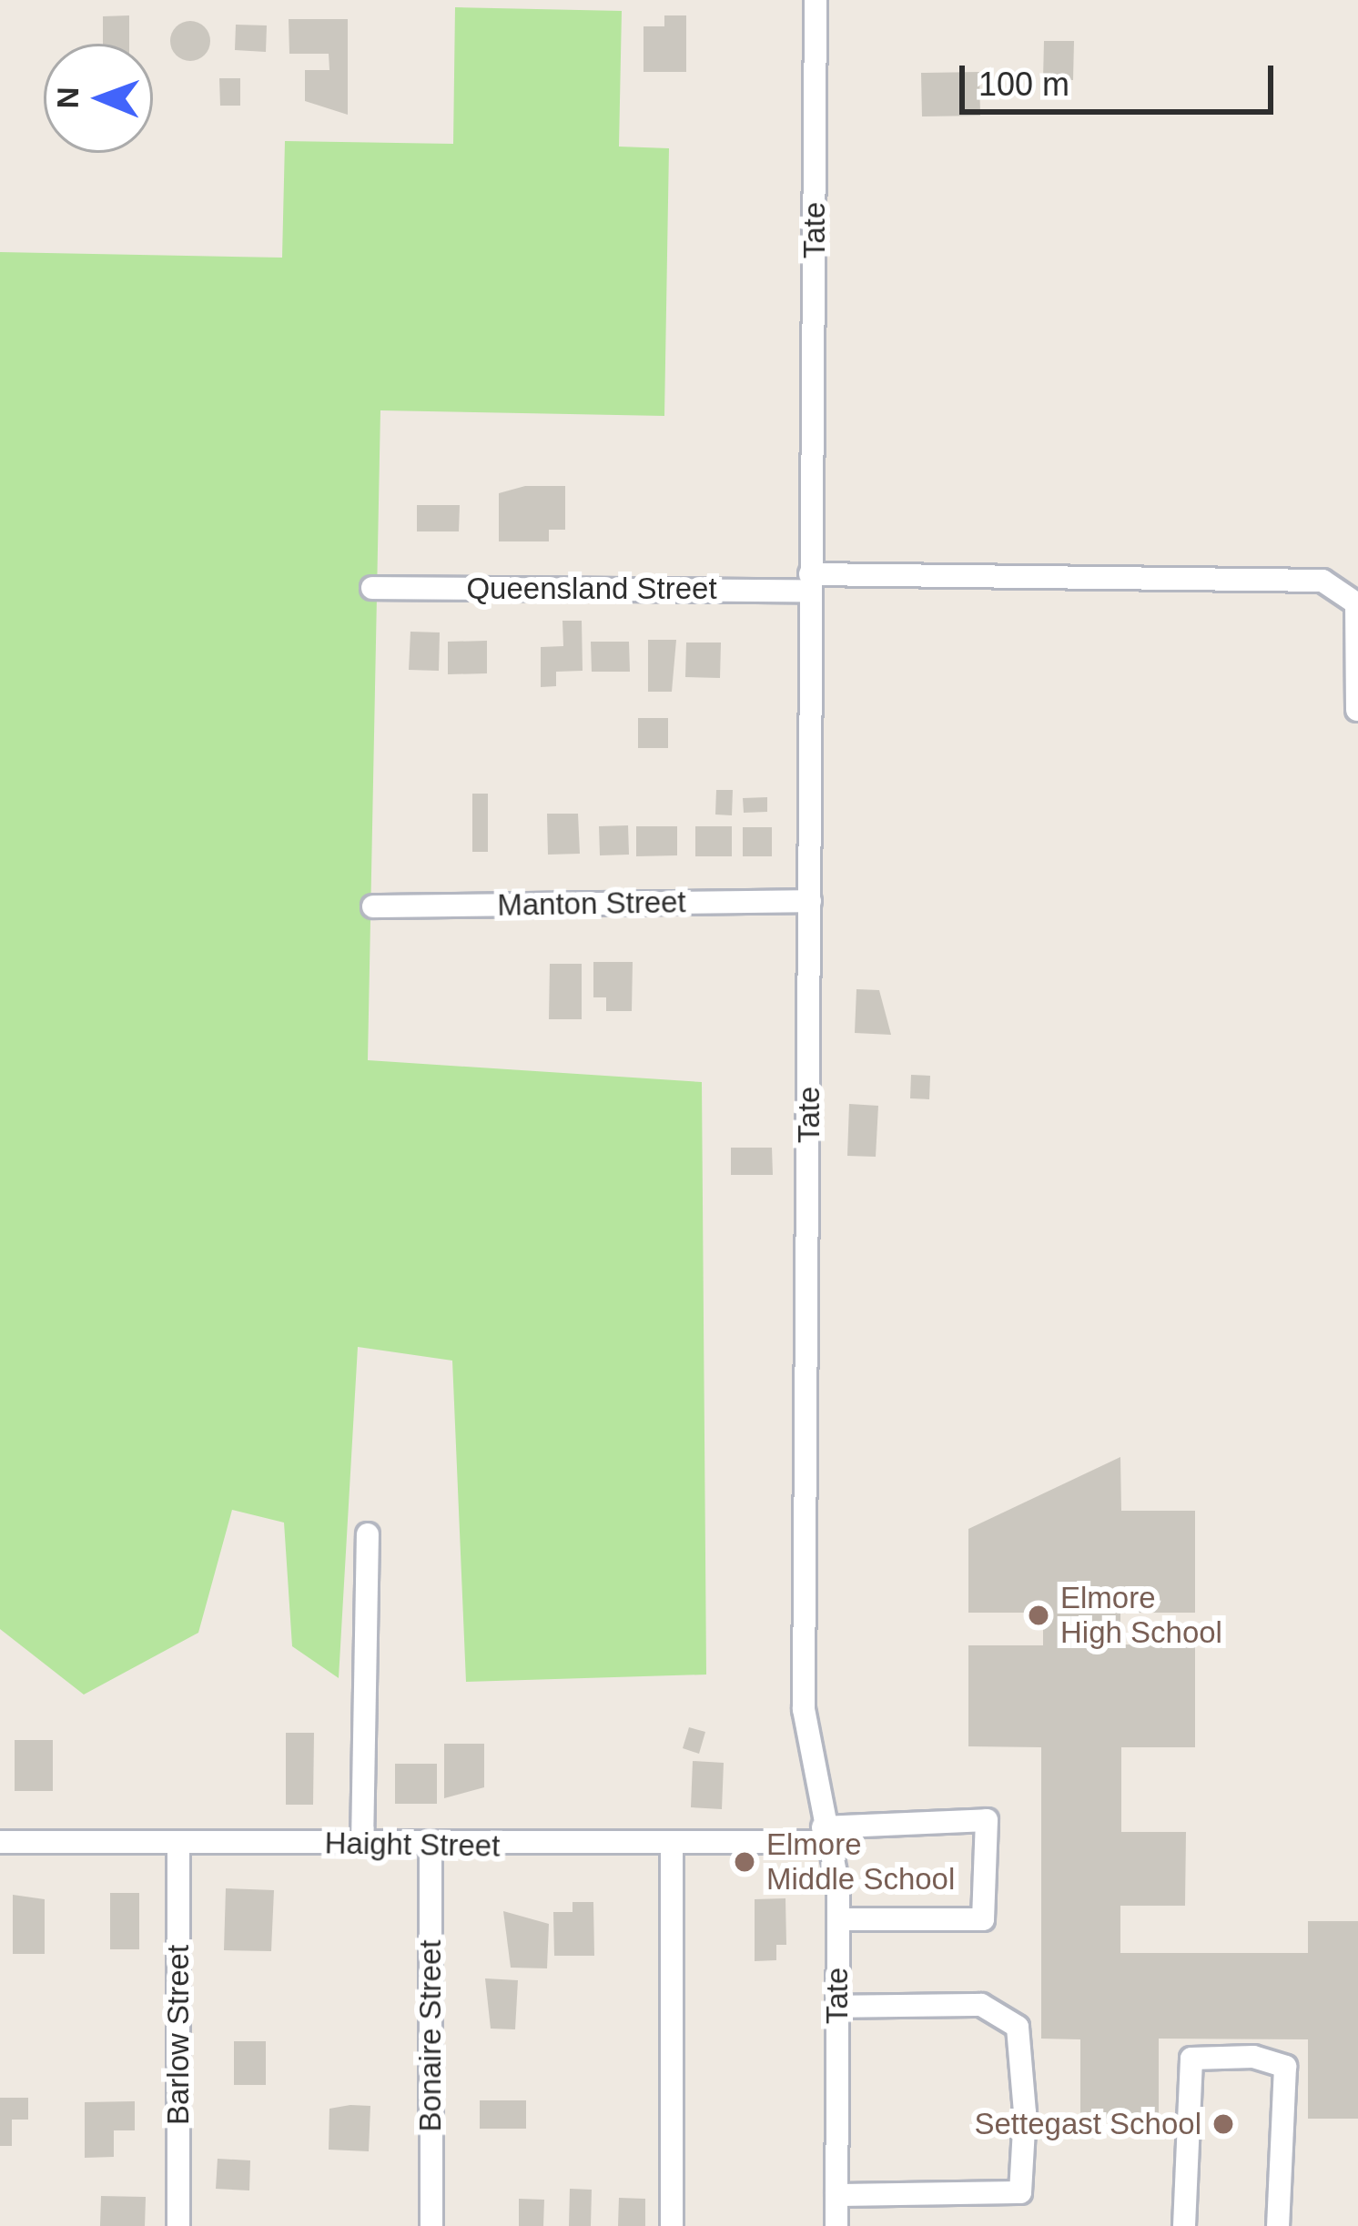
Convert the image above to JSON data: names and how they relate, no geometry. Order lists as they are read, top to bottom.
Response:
{
  "streets": {
    "street": [
      "Tate",
      "Queensland Street",
      "Manton Street",
      "Haight Street",
      "Barlow Street",
      "Bonaire Street"
    ]
  },
  "crossings": [
    ["Tate", "Queensland Street"],
    ["Tate", "Manton Street"],
    ["Tate", "Haight Street"],
    ["Haight Street", "Barlow Street"],
    ["Haight Street", "Bonaire Street"]
  ],
  "places": ["Elmore High School", "Elmore Middle School", "Settegast School"],
  "scale_bar": "100 m",
  "north": "left"
}
